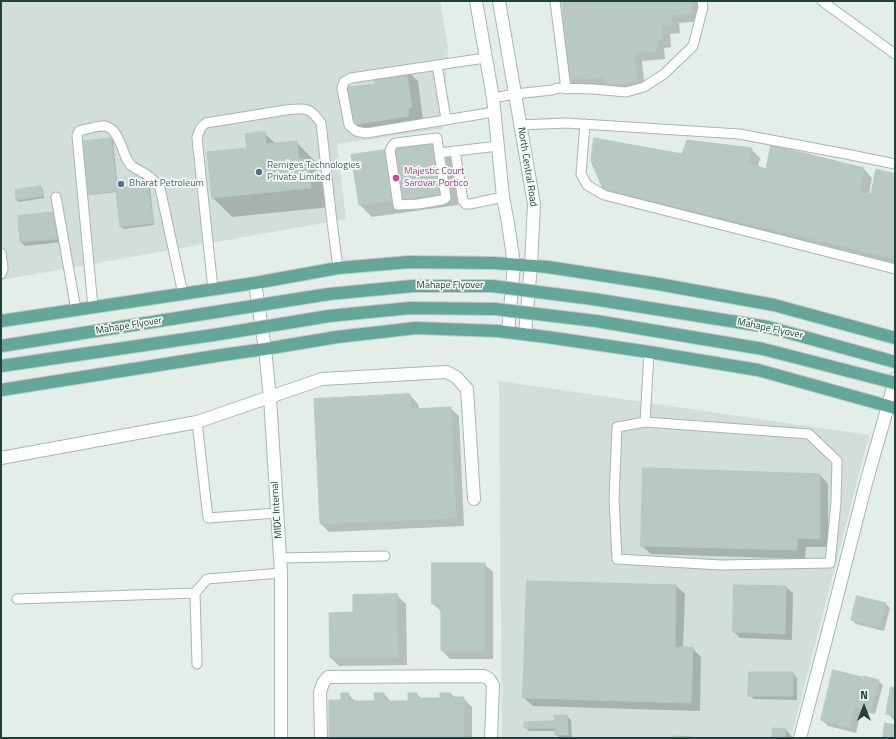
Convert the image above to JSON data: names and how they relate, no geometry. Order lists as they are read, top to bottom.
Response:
{
  "streets": {
    "main road": ["Mahape Flyover"],
    "street": ["North Central Road", "MIDC Internal"]
  },
  "places": ["Remiges Technologies Private Limited", "Majestic Court Sarovar Portico", "Bharat Petroleum"],
  "north": "top"
}
